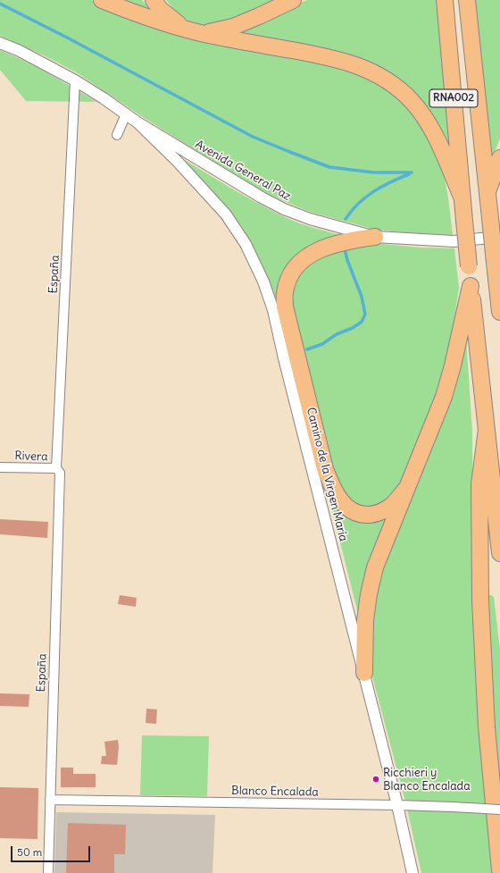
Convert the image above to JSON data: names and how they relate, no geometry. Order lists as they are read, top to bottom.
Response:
{
  "streets": {
    "highway": ["RNA002"],
    "street": [
      "Avenida General Paz",
      "España",
      "Rivera",
      "Camino de la Virgen María",
      "Blanco Encalada"
    ]
  },
  "crossings": [
    ["Avenida General Paz", "España"],
    ["Avenida General Paz", "Camino de la Virgen María"],
    ["España", "Rivera"],
    ["España", "Blanco Encalada"],
    ["Camino de la Virgen María", "Blanco Encalada"]
  ],
  "places": ["Ricchieri y Blanco Encalada"],
  "scale_bar": "50 m"
}
